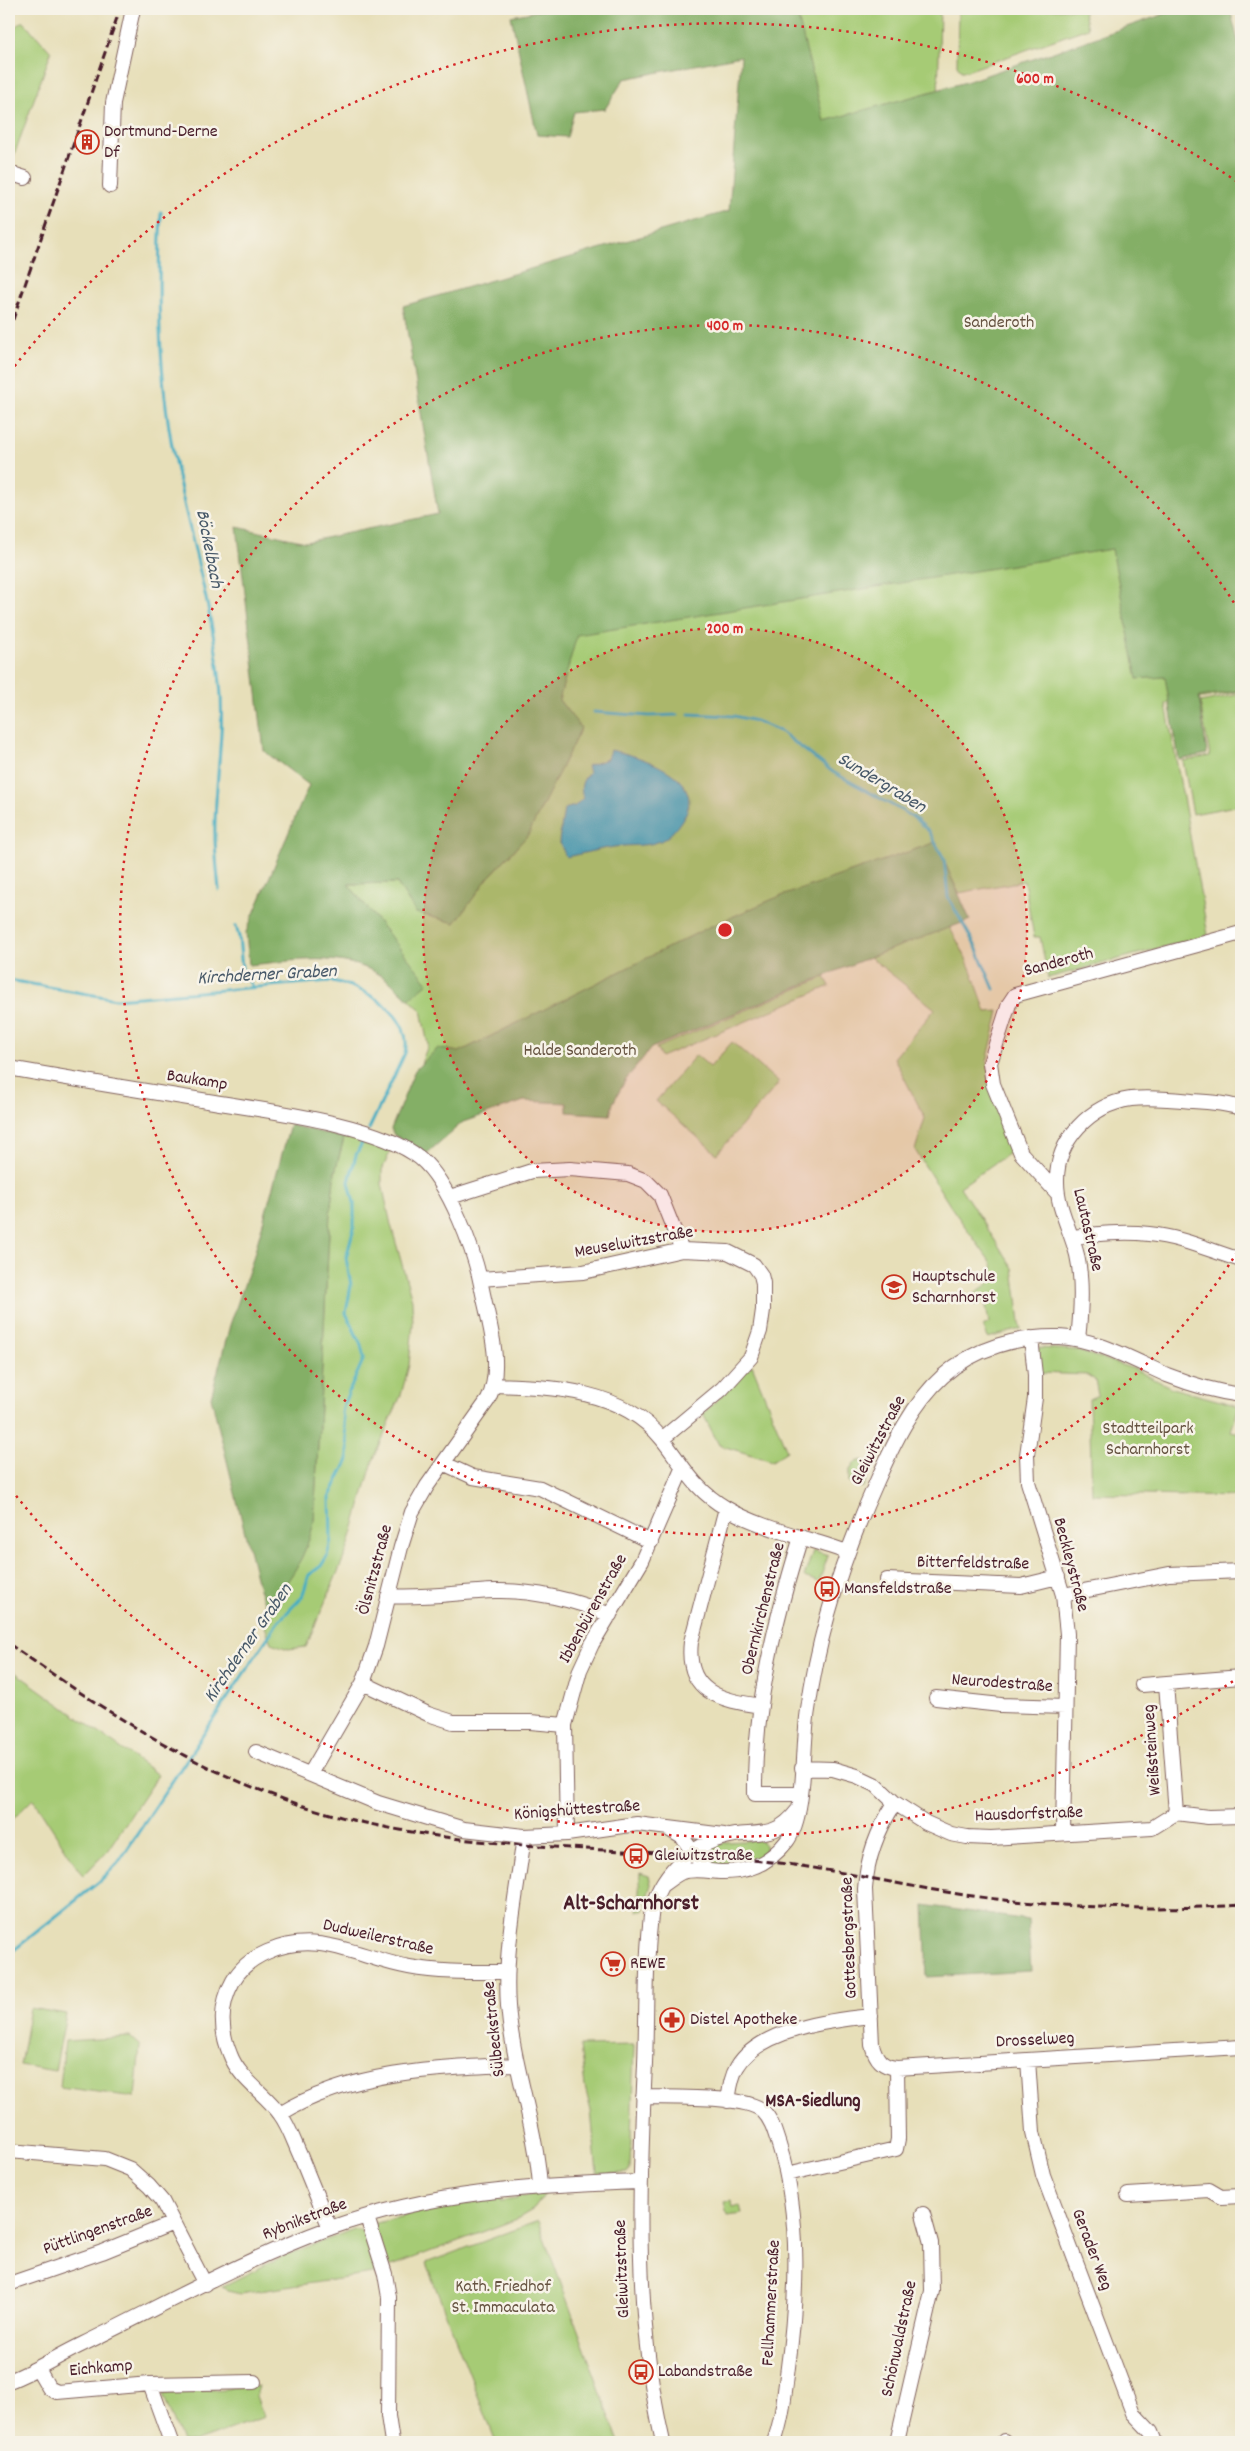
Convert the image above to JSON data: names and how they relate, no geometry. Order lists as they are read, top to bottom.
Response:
{
  "streets": {
    "street": [
      "Sanderoth",
      "Baukamp",
      "Lautastraße",
      "Meuselwitzstraße",
      "Gleiwitzstraße",
      "Bitterfeldstraße",
      "Beckleystraße",
      "Ölsnitzstraße",
      "Ibbenbürenstraße",
      "Obernkirchenstraße",
      "Neurodestraße",
      "Weißsteinweg",
      "Königshüttestraße",
      "Hausdorfstraße",
      "Dudweilerstraße",
      "Gottesbergstraße",
      "Sülbeckstraße",
      "Drosselweg",
      "Rybnikstraße",
      "Püttlingenstraße",
      "Gerader Weg",
      "Fellhammerstraße",
      "Schönwaldstraße",
      "Eichkamp"
    ]
  },
  "crossings": [
    ["Sanderoth", "Lautastraße"],
    ["Lautastraße", "Gleiwitzstraße"],
    ["Gleiwitzstraße", "Beckleystraße"],
    ["Gleiwitzstraße", "Obernkirchenstraße"],
    ["Gleiwitzstraße", "Königshüttestraße"],
    ["Gleiwitzstraße", "Hausdorfstraße"],
    ["Gleiwitzstraße", "Rybnikstraße"],
    ["Gleiwitzstraße", "Fellhammerstraße"],
    ["Bitterfeldstraße", "Beckleystraße"],
    ["Beckleystraße", "Neurodestraße"],
    ["Beckleystraße", "Hausdorfstraße"],
    ["Ölsnitzstraße", "Königshüttestraße"],
    ["Ibbenbürenstraße", "Königshüttestraße"],
    ["Weißsteinweg", "Hausdorfstraße"],
    ["Königshüttestraße", "Sülbeckstraße"],
    ["Hausdorfstraße", "Gottesbergstraße"],
    ["Dudweilerstraße", "Sülbeckstraße"],
    ["Dudweilerstraße", "Rybnikstraße"],
    ["Gottesbergstraße", "Fellhammerstraße"],
    ["Sülbeckstraße", "Rybnikstraße"],
    ["Drosselweg", "Gerader Weg"],
    ["Rybnikstraße", "Eichkamp"]
  ],
  "districts": ["Alt-Scharnhorst", "MSA-Siedlung"],
  "water": ["Böckelbach", "Sundergraben", "Kirchderner Graben"],
  "parks": [
    "Sanderoth",
    "Halde Sanderoth",
    "Stadtteilpark Scharnhorst",
    "Kath. Friedhof St. Immaculata"
  ],
  "places": {
    "building": ["Dortmund-Derne Df"],
    "school or university": ["Hauptschule Scharnhorst"],
    "bus stop": ["Mansfeldstraße", "Gleiwitzstraße", "Labandstraße"],
    "supermarket": ["REWE"],
    "pharmacy": ["Distel Apotheke"]
  },
  "rings": ["600 m", "400 m", "200 m"]
}
